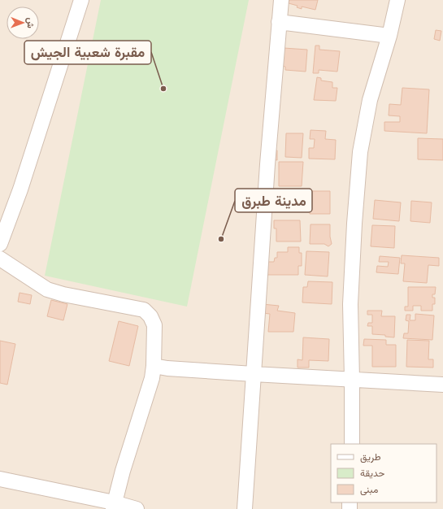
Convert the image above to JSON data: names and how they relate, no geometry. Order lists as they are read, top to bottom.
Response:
{
  "places": ["مقبرة شعبية الجيش", "مدينة طبرق"],
  "legend": ["طريق", "حديقة", "مبنى"],
  "north": "right"
}
